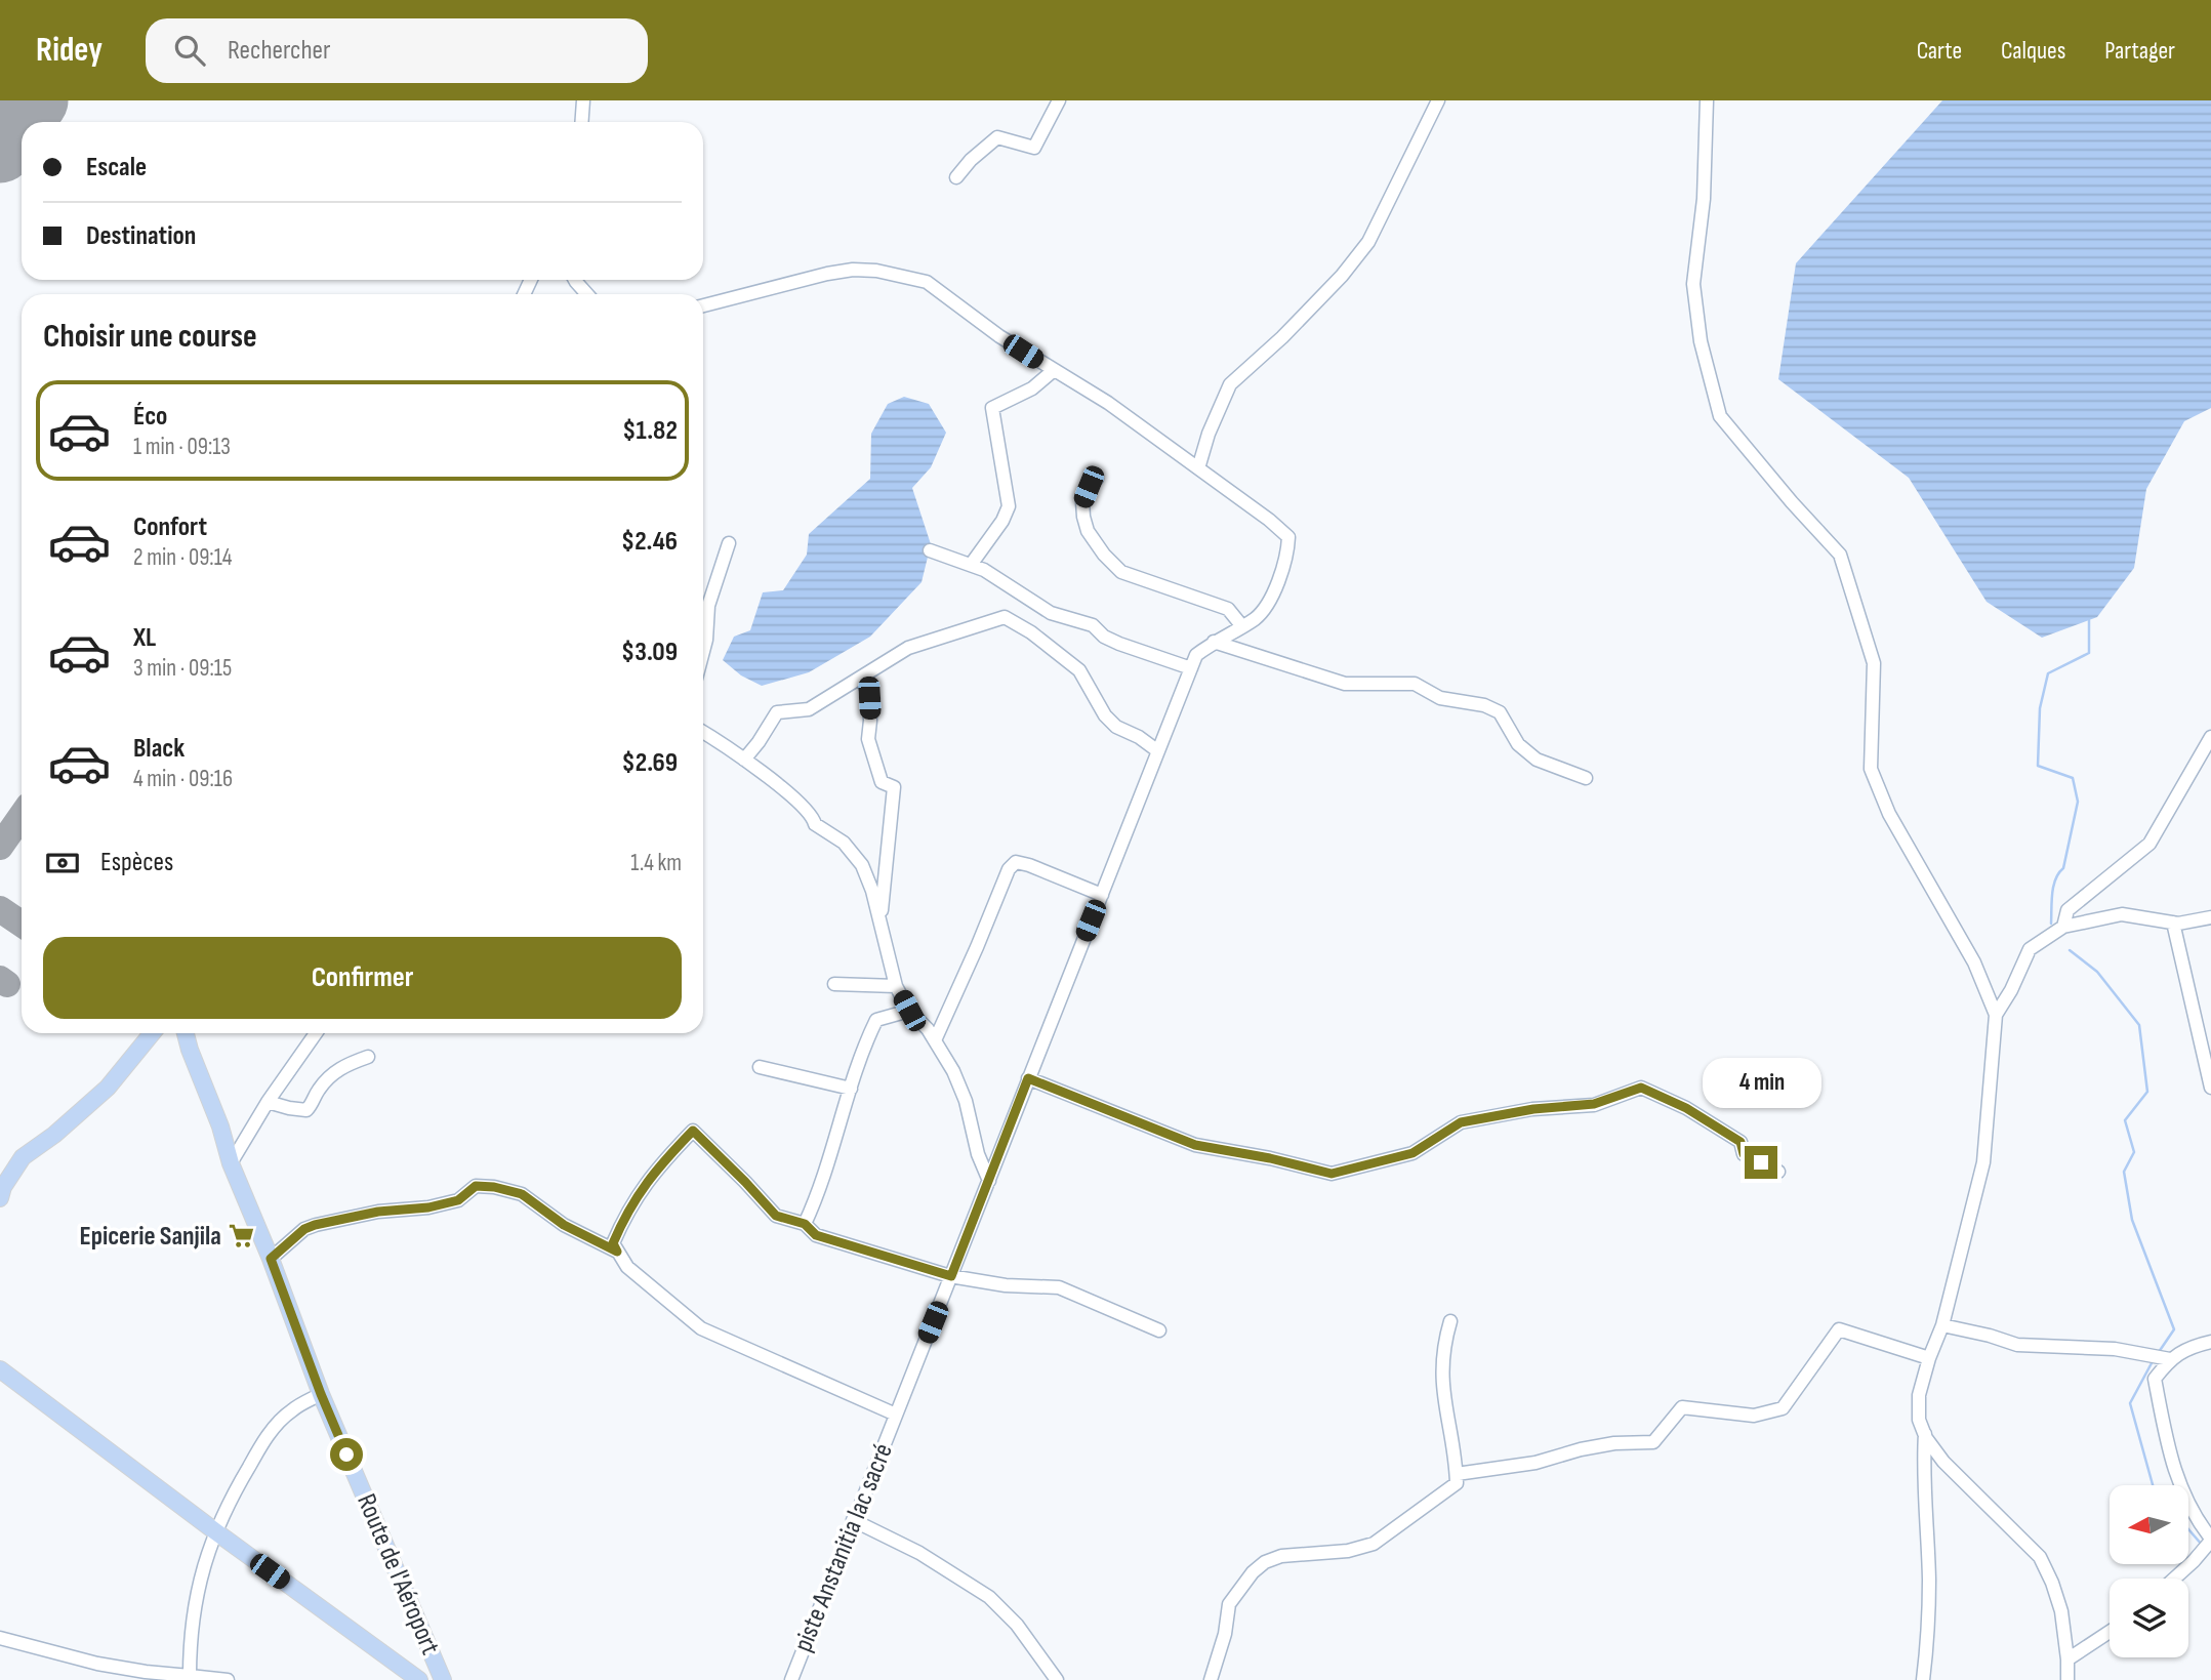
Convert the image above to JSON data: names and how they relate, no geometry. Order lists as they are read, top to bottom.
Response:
{
  "streets": {
    "main road": ["Route de l'Aéroport"],
    "street": ["piste Anstanitia lac sacré"]
  },
  "places": {
    "supermarket": ["Epicerie Sanjila"]
  },
  "north": "left",
  "page": {
    "header": "Ridey",
    "search": "Rechercher",
    "nav": ["Carte", "Calques", "Partager"],
    "banner": ["Escale", "Destination"],
    "heading": "Choisir une course",
    "list": [
      {
        "name": "Éco",
        "note": "1 min · 09:13",
        "value": "$1.82"
      },
      {
        "name": "Confort",
        "note": "2 min · 09:14",
        "value": "$2.46"
      },
      {
        "name": "XL",
        "note": "3 min · 09:15",
        "value": "$3.09"
      },
      {
        "name": "Black",
        "note": "4 min · 09:16",
        "value": "$2.69"
      }
    ],
    "pay": ["Espèces", "1.4 km"],
    "buttons": "Confirmer",
    "bubble": "4 min"
  }
}
